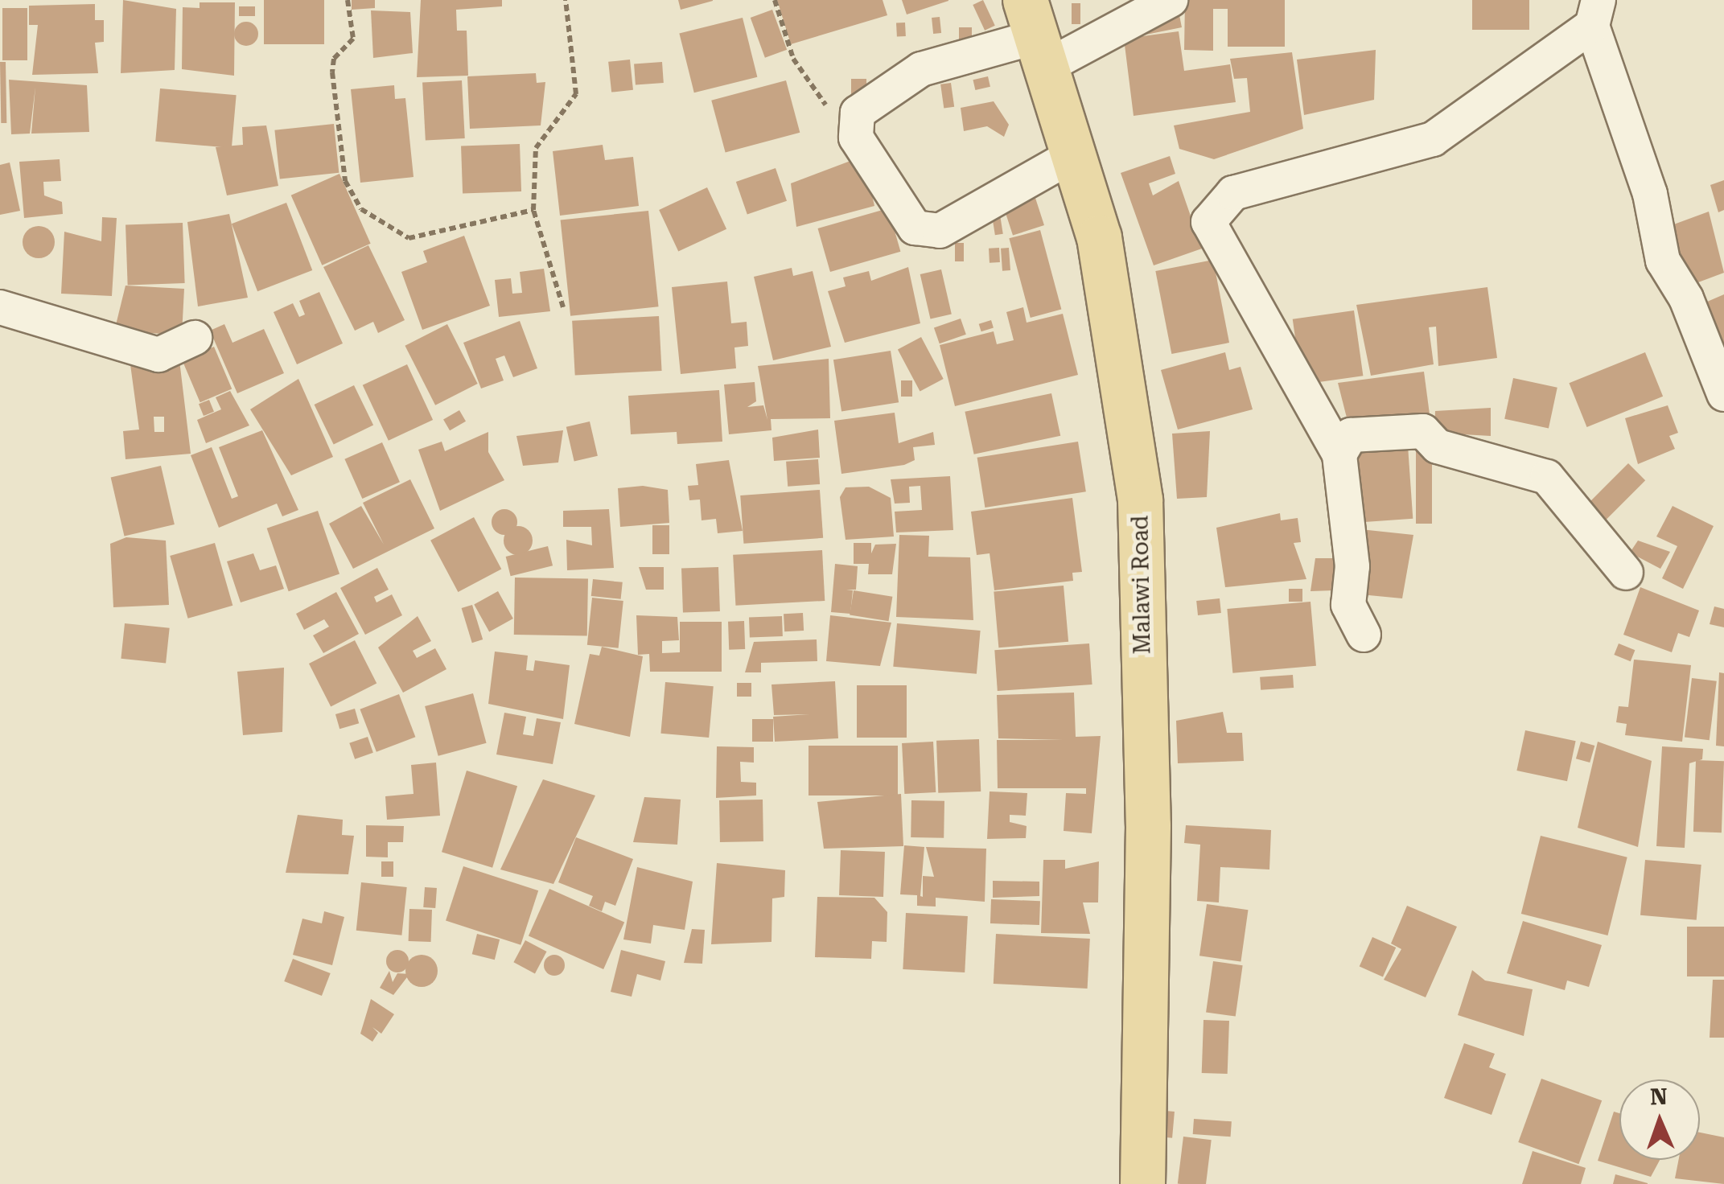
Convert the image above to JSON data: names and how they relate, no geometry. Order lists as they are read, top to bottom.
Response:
{
  "streets": {
    "main road": ["Malawi Road"]
  },
  "north": "top"
}
